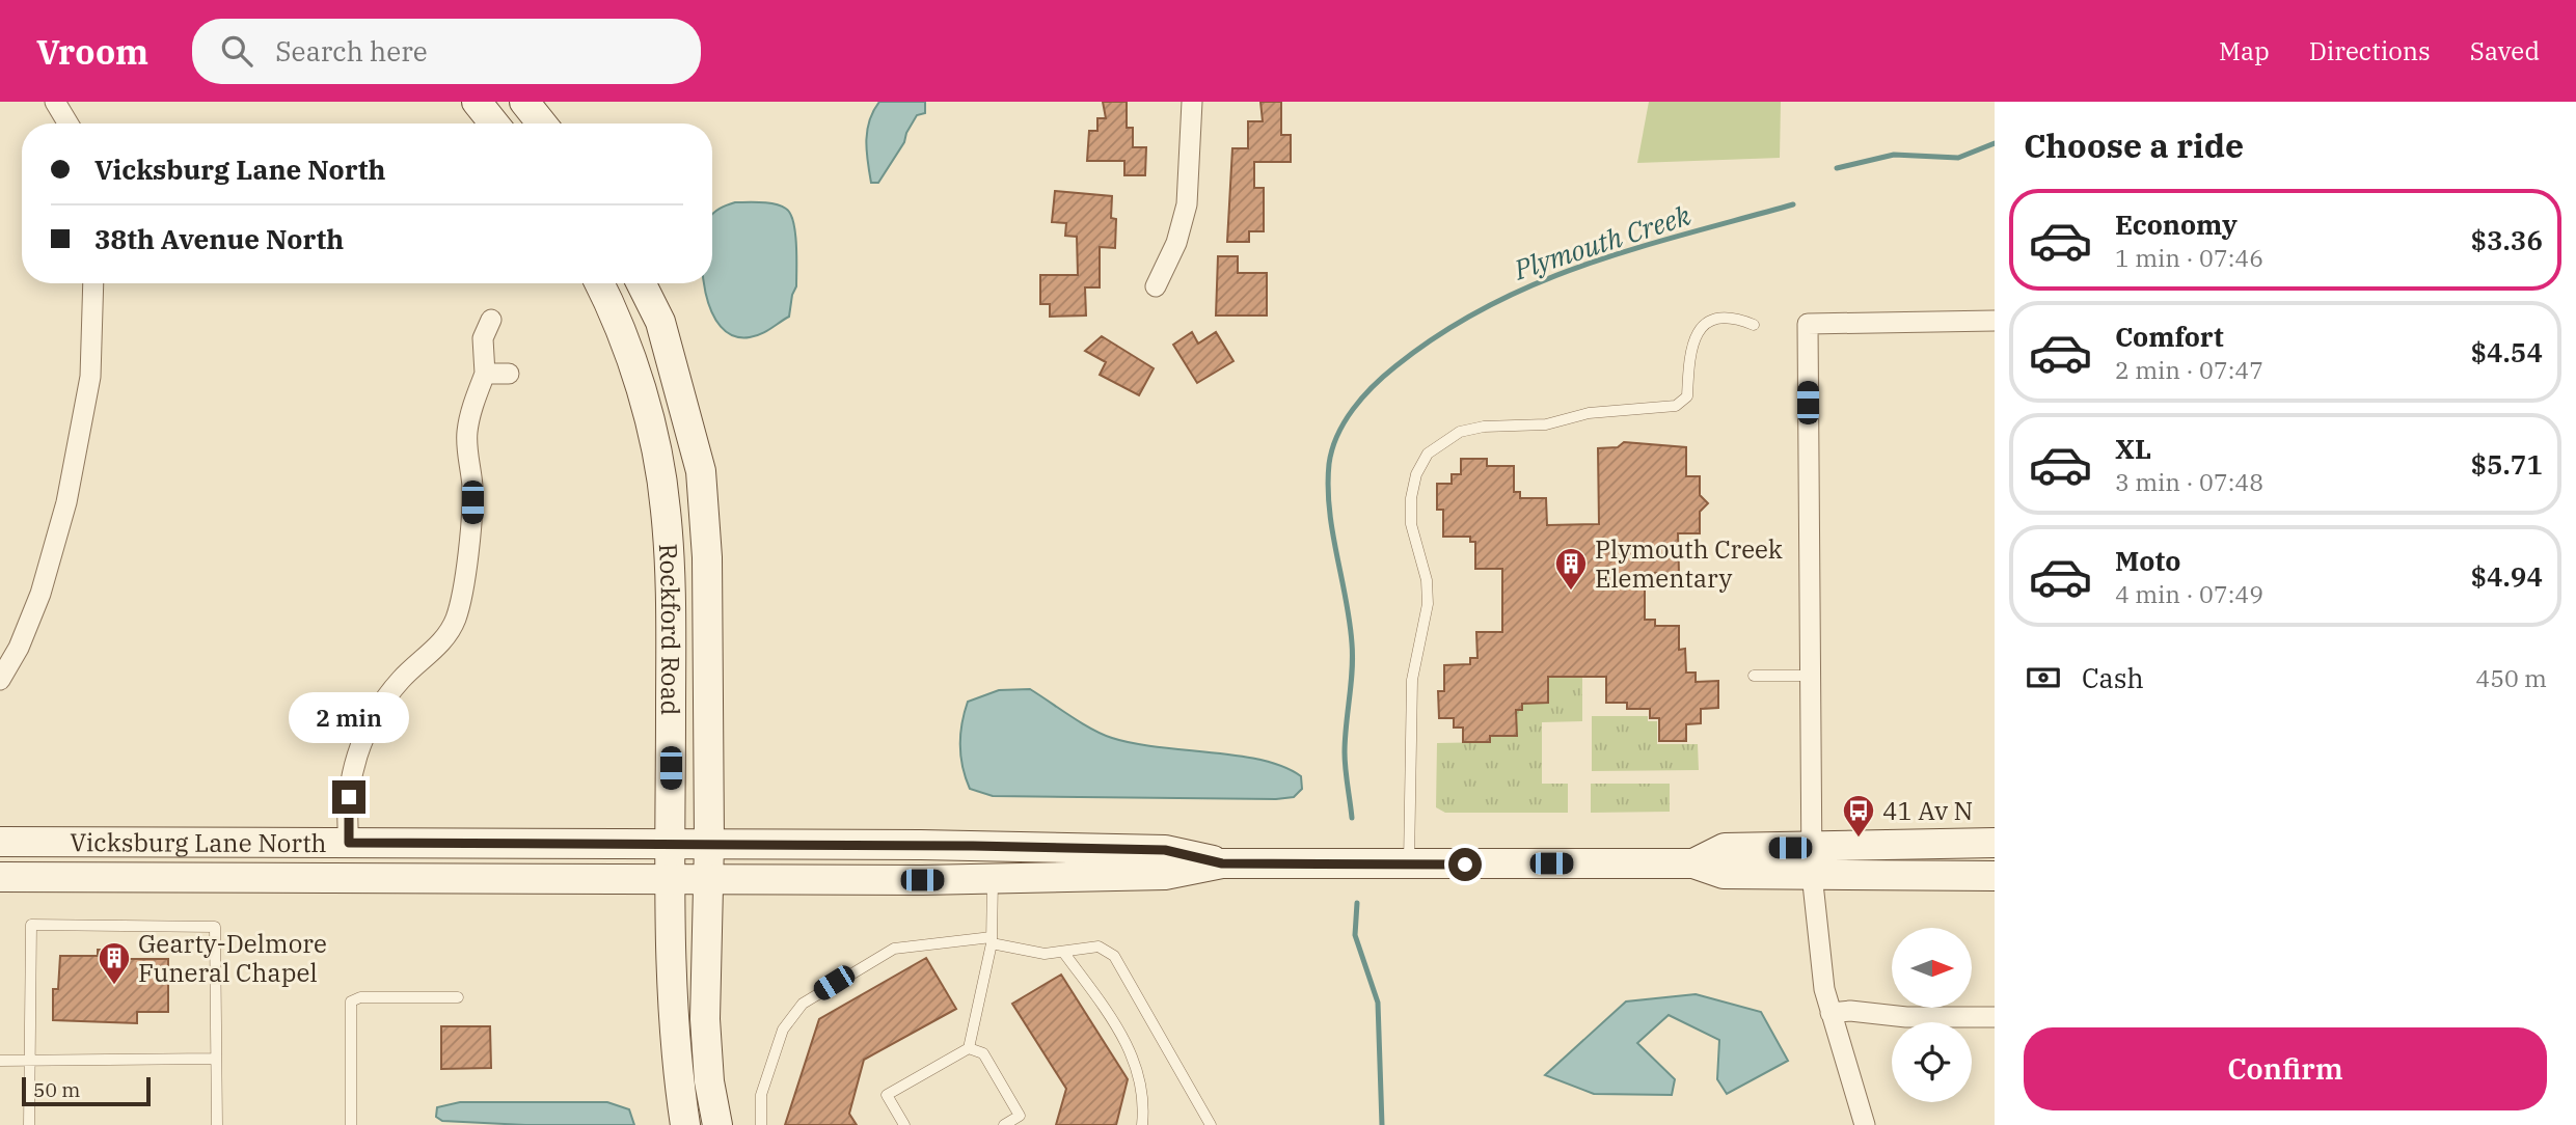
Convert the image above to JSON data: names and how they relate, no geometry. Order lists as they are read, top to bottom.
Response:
{
  "streets": {
    "main road": ["Rockford Road", "Vicksburg Lane North"]
  },
  "crossings": [
    ["Rockford Road", "Vicksburg Lane North"]
  ],
  "water": ["Plymouth Creek"],
  "places": {
    "building": ["Plymouth Creek Elementary", "Gearty-Delmore Funeral Chapel"],
    "bus stop": ["41 Av N"]
  },
  "scale_bar": "50 m",
  "north": "right",
  "page": {
    "header": "Vroom",
    "search": "Search here",
    "nav": ["Map", "Directions", "Saved"],
    "heading": "Choose a ride",
    "banner": ["Vicksburg Lane North", "38th Avenue North"],
    "list": [
      {
        "name": "Economy",
        "note": "1 min · 07:46",
        "value": "$3.36"
      },
      {
        "name": "Comfort",
        "note": "2 min · 07:47",
        "value": "$4.54"
      },
      {
        "name": "XL",
        "note": "3 min · 07:48",
        "value": "$5.71"
      },
      {
        "name": "Moto",
        "note": "4 min · 07:49",
        "value": "$4.94"
      }
    ],
    "pay": ["Cash", "450 m"],
    "bubble": "2 min",
    "buttons": "Confirm",
    "scale": "50 m"
  }
}
